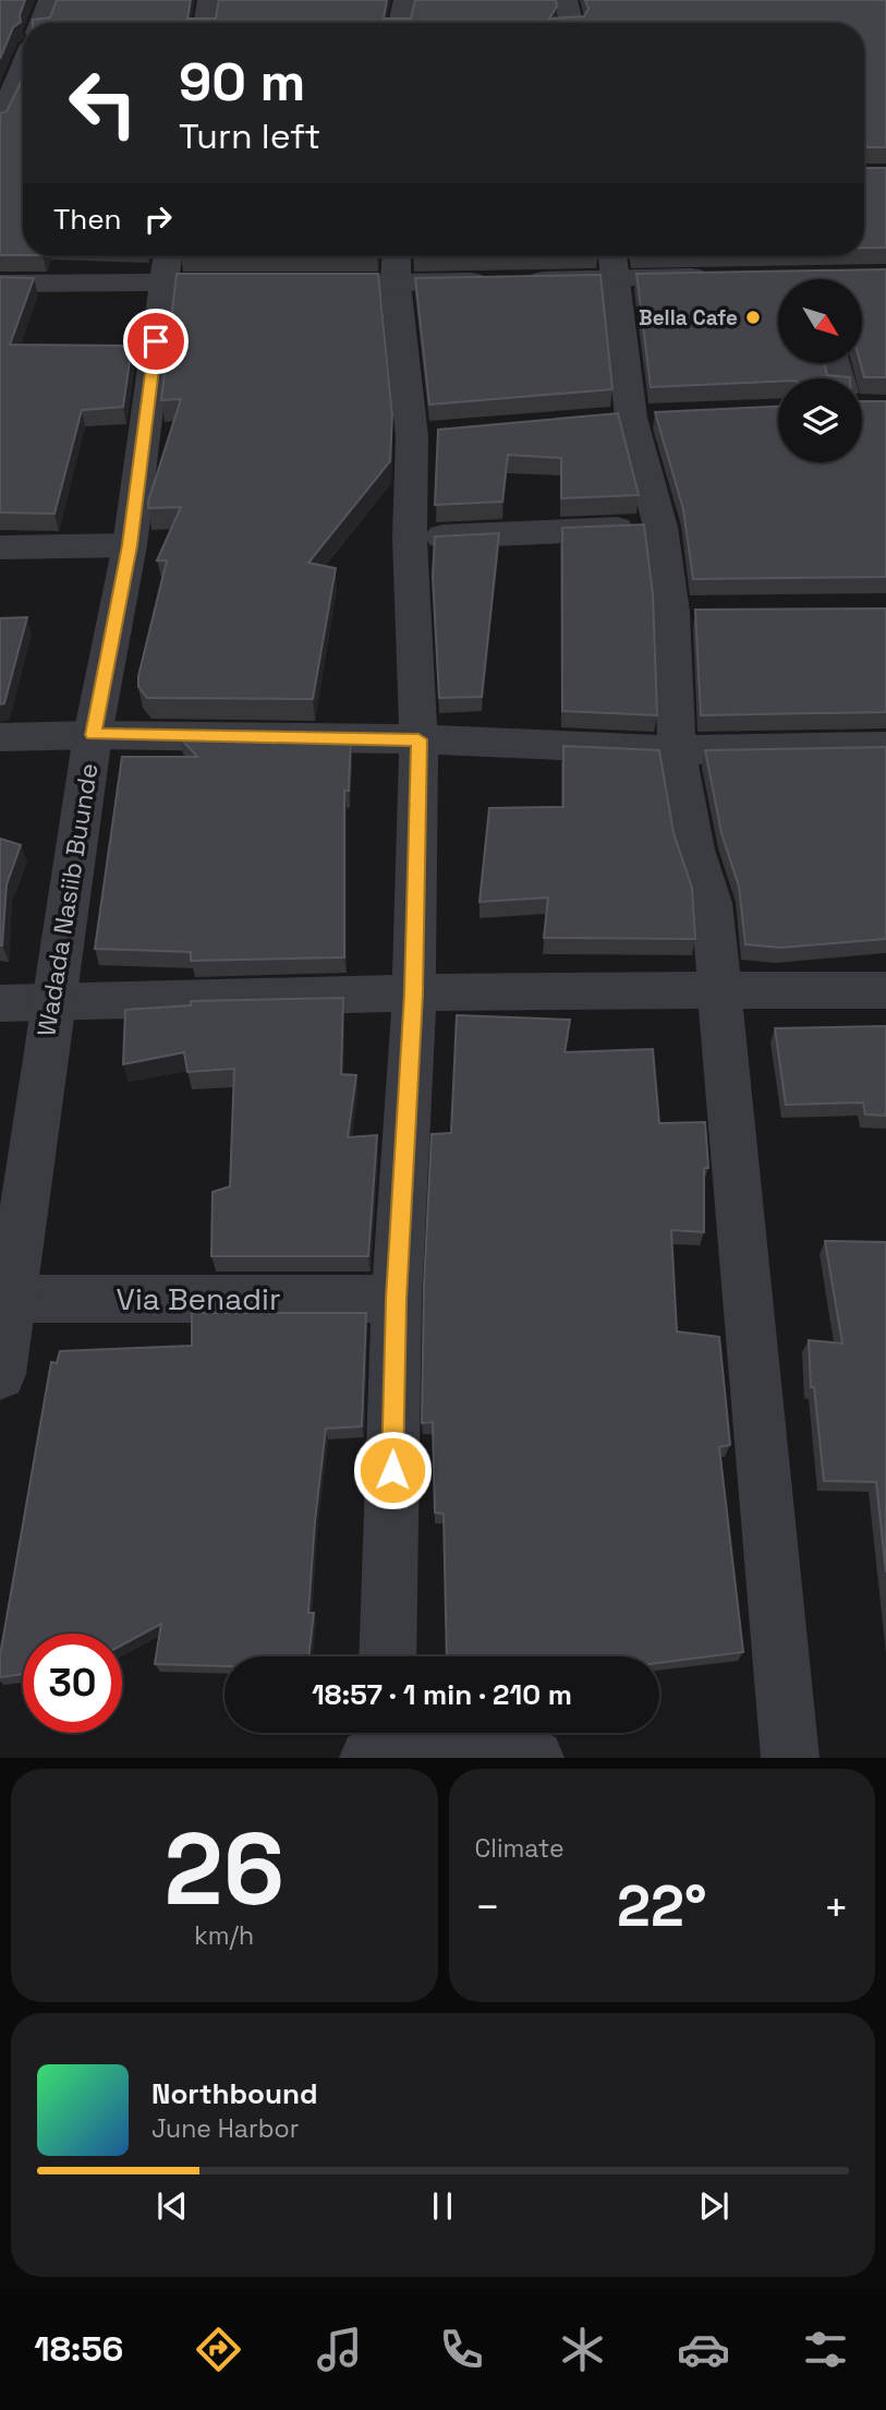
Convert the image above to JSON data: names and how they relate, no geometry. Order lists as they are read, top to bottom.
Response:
{
  "streets": {
    "street": ["Wadada Nasiib Buunde", "Via Benadir"]
  },
  "crossings": [
    ["Wadada Nasiib Buunde", "Via Benadir"]
  ],
  "places": ["Bella Cafe"],
  "north": "bottom right",
  "page": {
    "turn": ["90 m", "Turn left"],
    "then": "Then",
    "limit": "30",
    "trip": "18:57 · 1 min · 210 m",
    "tile": [
      ["26", "km/h"],
      "Climate"
    ],
    "heat": ["−", "22°", "+"],
    "song": ["Northbound", "June Harbor"],
    "tabs": "18:56"
  }
}
